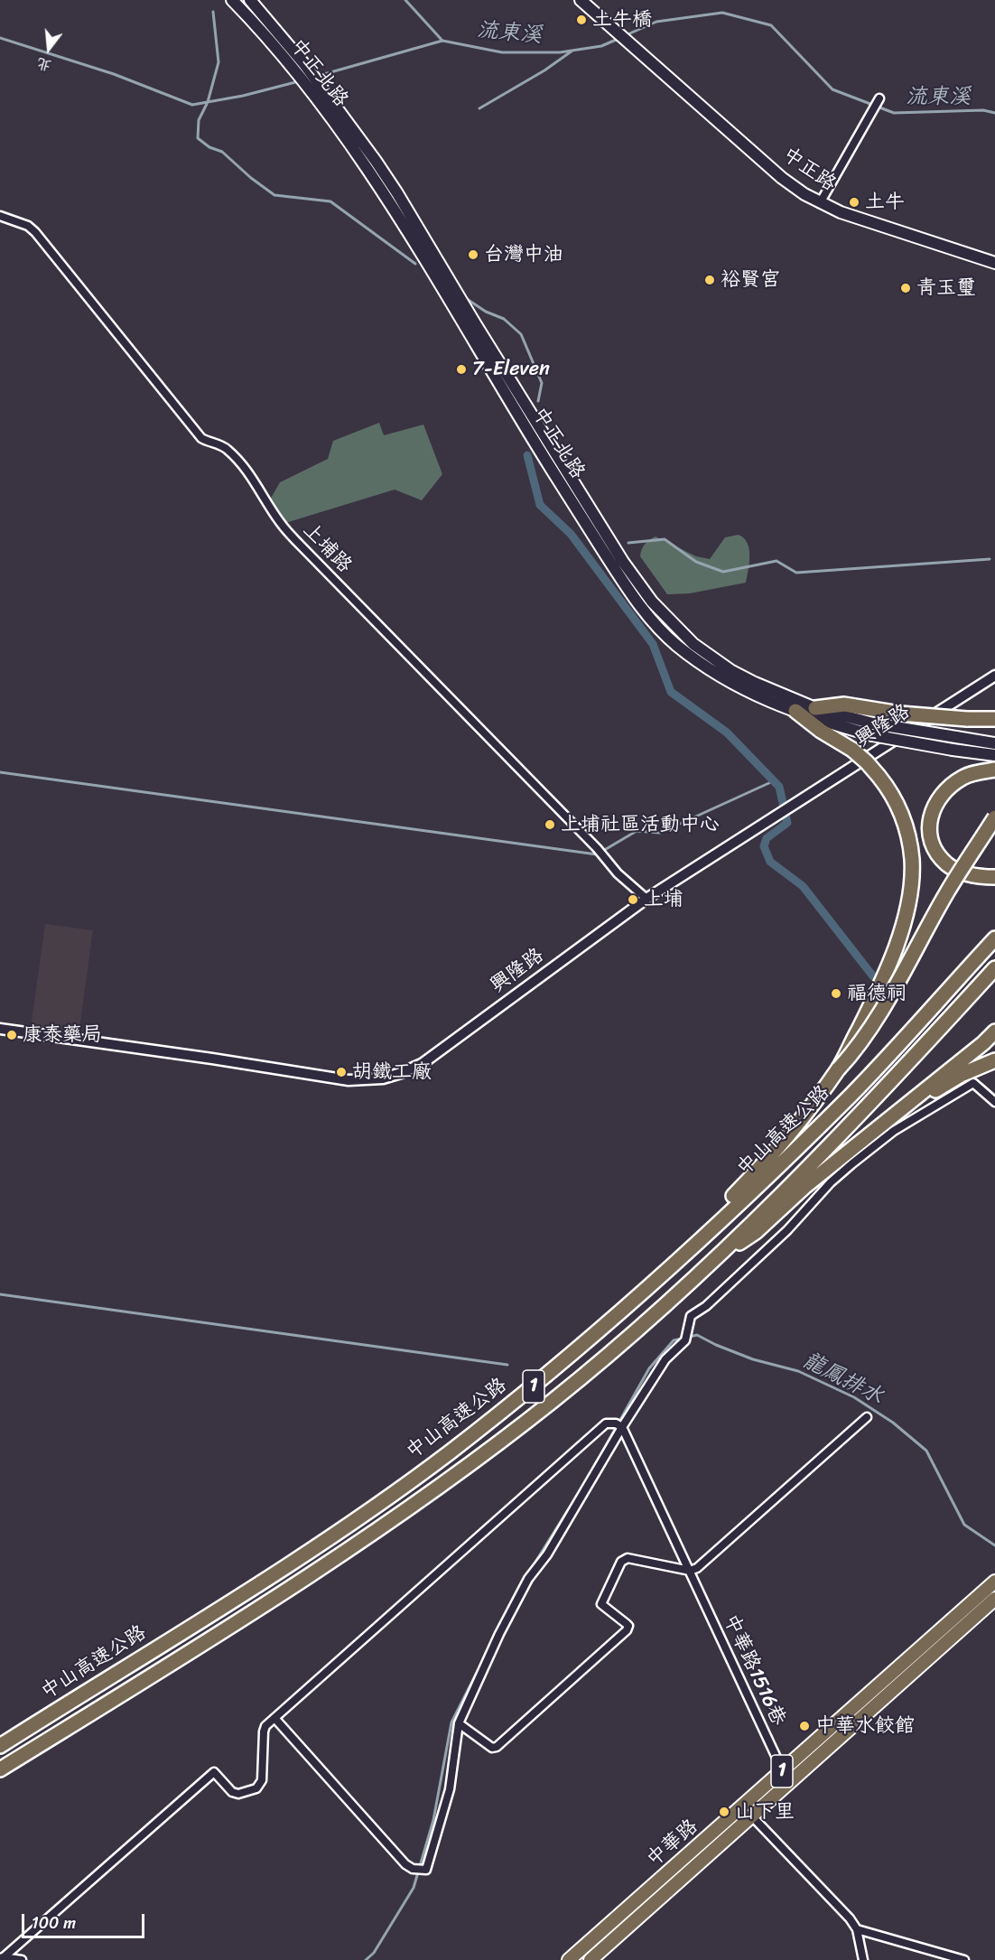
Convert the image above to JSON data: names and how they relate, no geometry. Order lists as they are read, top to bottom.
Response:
{
  "streets": {
    "highway": ["中山高速公路", "1"],
    "main road": ["中正北路", "中正路", "中華路"],
    "street": ["上埔路", "興隆路", "中華路1516巷"]
  },
  "crossings": [
    ["上埔路", "興隆路"],
    ["中華路1516巷", "中華路"]
  ],
  "water": ["流東溪", "龍鳳排水"],
  "places": [
    "土牛橋",
    "土牛",
    "台灣中油",
    "裕賢宮",
    "青玉璽",
    "7-Eleven",
    "上埔社區活動中心",
    "上埔",
    "福德祠",
    "康泰藥局",
    "胡鐵工廠",
    "中華水餃館",
    "山下里"
  ],
  "scale_bar": "100 m",
  "north": "bottom"
}
